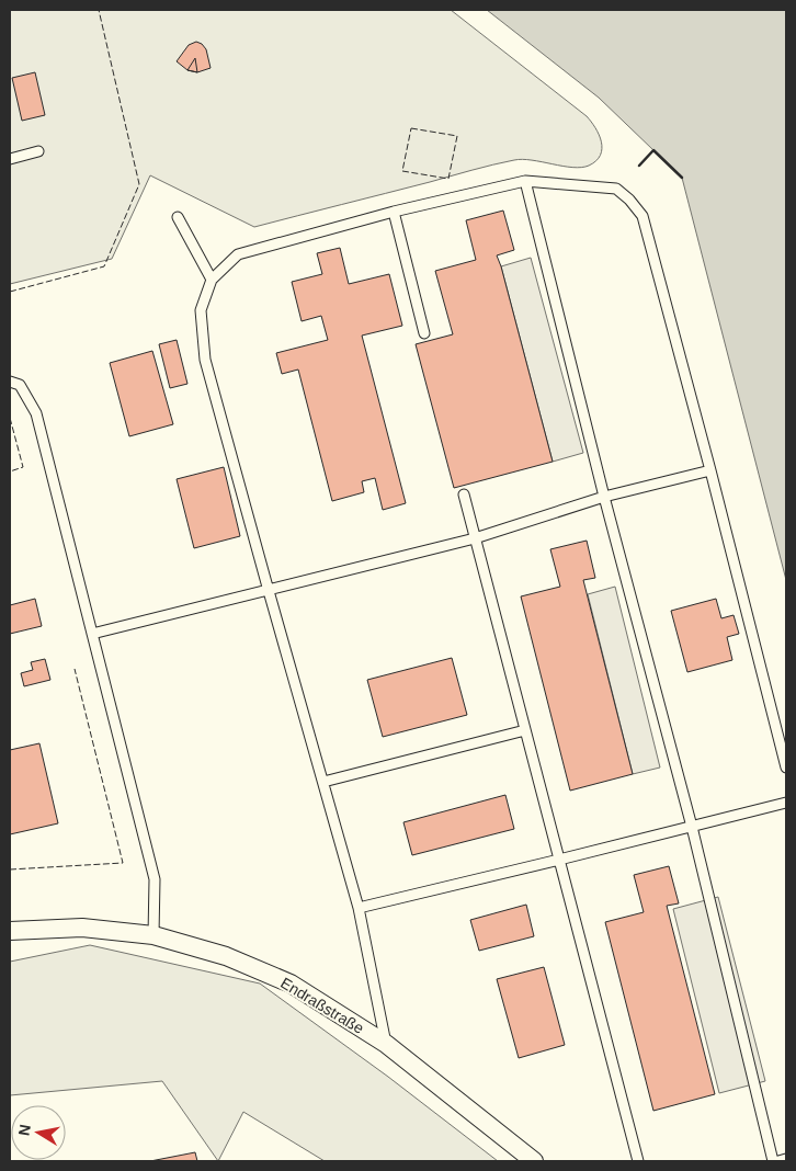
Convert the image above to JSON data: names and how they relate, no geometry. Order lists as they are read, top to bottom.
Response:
{
  "streets": {
    "street": ["Endraßstraße"]
  },
  "north": "left"
}
